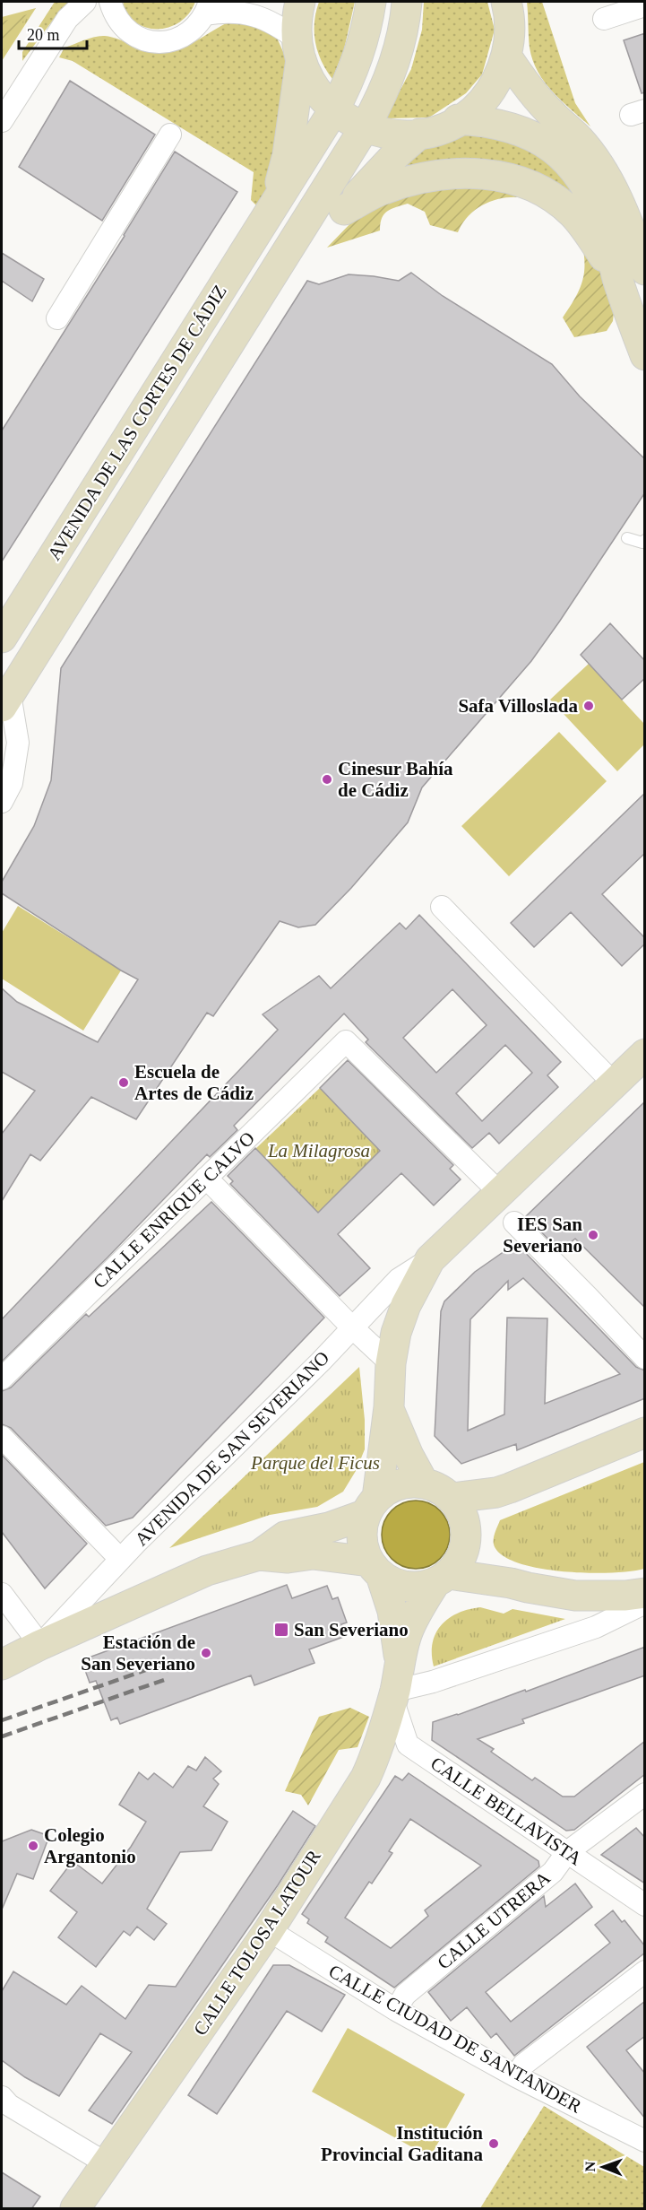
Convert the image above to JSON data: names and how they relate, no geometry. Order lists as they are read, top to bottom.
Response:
{
  "streets": {
    "main road": ["AVENIDA DE LAS CORTES DE CÁDIZ", "CALLE TOLOSA LATOUR"],
    "street": [
      "CALLE ENRIQUE CALVO",
      "AVENIDA DE SAN SEVERIANO",
      "CALLE BELLAVISTA",
      "CALLE UTRERA",
      "CALLE CIUDAD DE SANTANDER"
    ]
  },
  "crossings": [
    ["CALLE BELLAVISTA", "CALLE UTRERA"],
    ["CALLE BELLAVISTA", "CALLE TOLOSA LATOUR"],
    ["CALLE UTRERA", "CALLE CIUDAD DE SANTANDER"],
    ["CALLE TOLOSA LATOUR", "CALLE CIUDAD DE SANTANDER"]
  ],
  "parks": ["La Milagrosa", "Parque del Ficus"],
  "places": {
    "other": [
      "Safa Villoslada",
      "Cinesur Bahía de Cádiz",
      "Escuela de Artes de Cádiz",
      "IES San Severiano",
      "Estación de San Severiano",
      "Colegio Argantonio",
      "Institución Provincial Gaditana"
    ],
    "transit": ["San Severiano"]
  },
  "scale_bar": "20 m",
  "north": "left"
}
